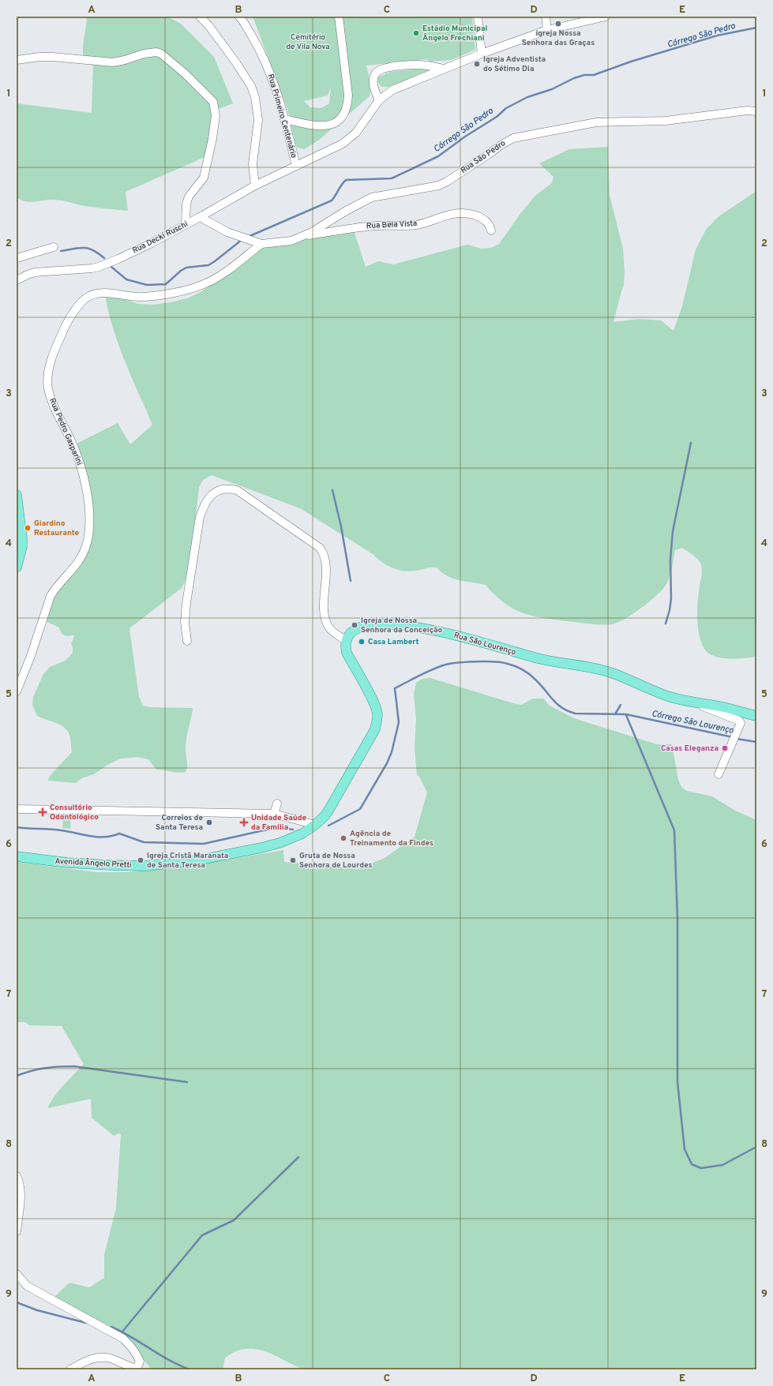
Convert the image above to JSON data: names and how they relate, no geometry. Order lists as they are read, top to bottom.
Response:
{
  "streets": {
    "main road": ["Rua São Lourenço", "Avenida Ângelo Pretti"],
    "street": [
      "Rua Primeiro Centenário",
      "Rua São Pedro",
      "Rua Bela Vista",
      "Rua Decki Ruschi",
      "Rua Pedro Gasparini"
    ]
  },
  "crossings": [
    ["Rua Primeiro Centenário", "Rua Decki Ruschi"],
    ["Rua São Pedro", "Rua Bela Vista"],
    ["Rua São Pedro", "Rua Pedro Gasparini"]
  ],
  "water": ["Córrego São Pedro", "Córrego São Lourenço"],
  "parks": ["Cemitério de Vila Nova"],
  "places": {
    "other": [
      "igreja Nossa Senhora das Graças",
      "Estádio Municipal Ângelo Frechiani",
      "Igreja Adventista do Sétimo Dia",
      "Giardino Restaurante",
      "Igreja de Nossa Senhora da Conceição",
      "Casa Lambert",
      "Casas Eleganza",
      "Correios de Santa Teresa",
      "Agência de Treinamento da Findes",
      "Igreja Cristã Maranata de Santa Teresa",
      "Gruta de Nossa Senhora de Lourdes"
    ],
    "health": ["Consultório Odontológico", "Unidade Saúde da Família"]
  },
  "grid": {
    "columns": [
      "A",
      "B",
      "C",
      "D",
      "E"
    ],
    "rows": [
      "1",
      "2",
      "3",
      "4",
      "5",
      "6",
      "7",
      "8",
      "9"
    ]
  }
}
